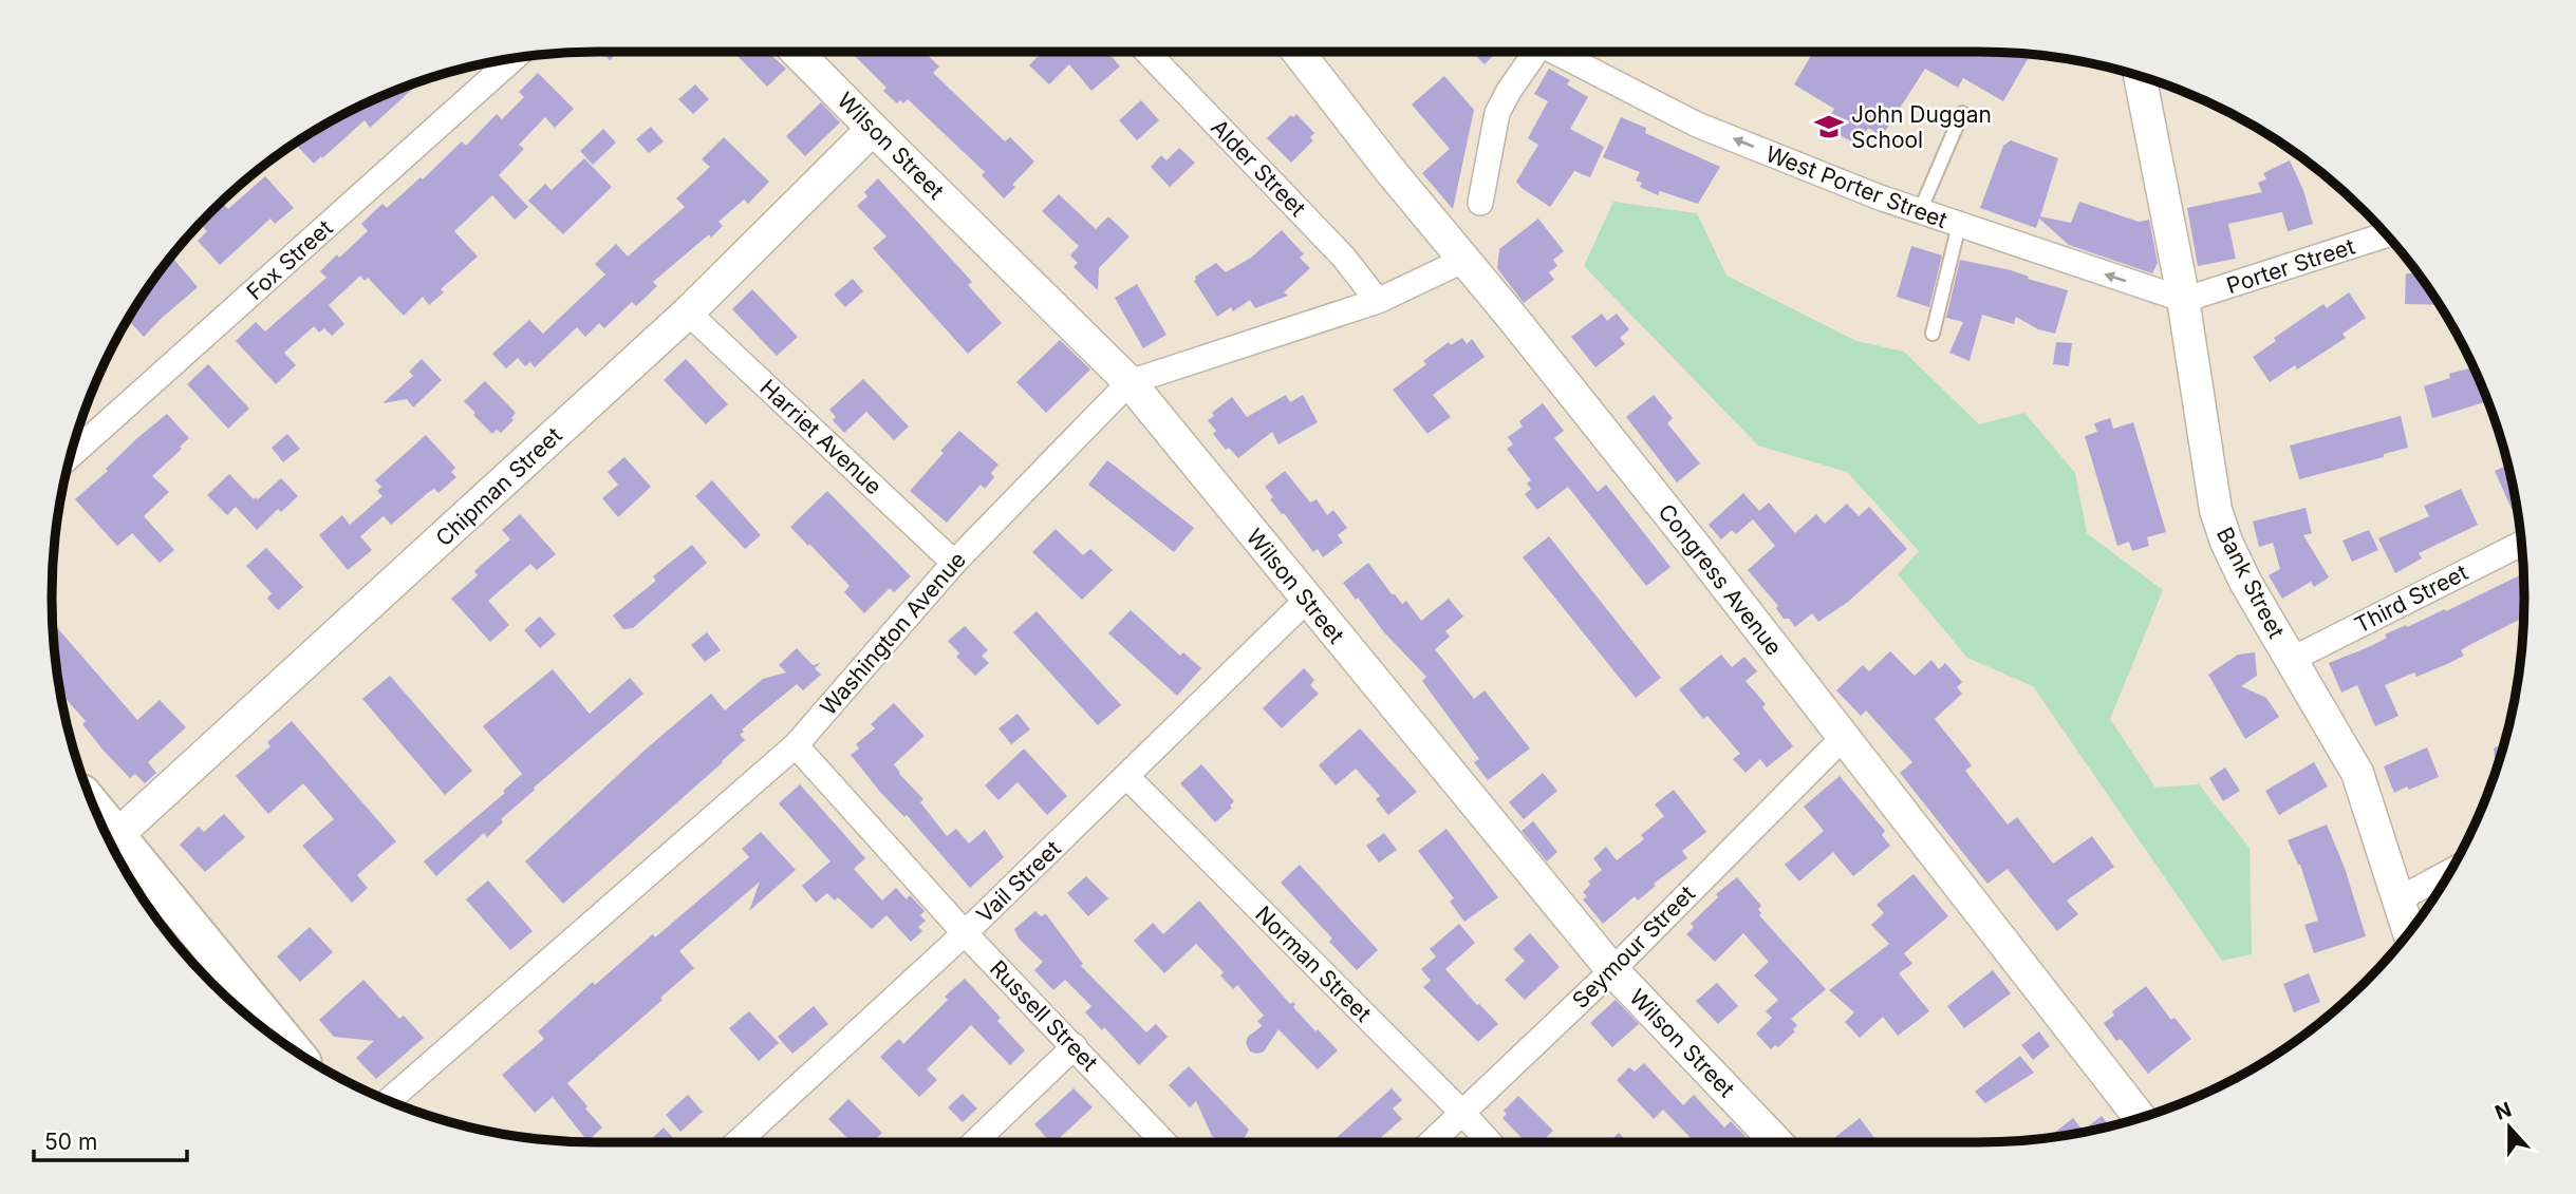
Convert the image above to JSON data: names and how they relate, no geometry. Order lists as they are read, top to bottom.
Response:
{
  "streets": {
    "street": [
      "Wilson Street",
      "Alder Street",
      "West Porter Street",
      "Fox Street",
      "Porter Street",
      "Harriet Avenue",
      "Chipman Street",
      "Congress Avenue",
      "Bank Street",
      "Third Street",
      "Washington Avenue",
      "Vail Street",
      "Seymour Street",
      "Norman Street",
      "Russell Street"
    ]
  },
  "crossings": [
    ["Wilson Street", "Chipman Street"],
    ["Wilson Street", "Washington Avenue"],
    ["Wilson Street", "Vail Street"],
    ["Wilson Street", "Seymour Street"],
    ["Alder Street", "Washington Avenue"],
    ["West Porter Street", "Porter Street"],
    ["West Porter Street", "Bank Street"],
    ["Porter Street", "Bank Street"],
    ["Harriet Avenue", "Chipman Street"],
    ["Harriet Avenue", "Washington Avenue"],
    ["Congress Avenue", "Washington Avenue"],
    ["Congress Avenue", "Seymour Street"],
    ["Bank Street", "Third Street"],
    ["Washington Avenue", "Russell Street"],
    ["Vail Street", "Norman Street"],
    ["Vail Street", "Russell Street"],
    ["Seymour Street", "Norman Street"]
  ],
  "one_way": ["West Porter Street"],
  "places": {
    "school or university": ["John Duggan School"]
  },
  "scale_bar": "50 m",
  "north": "top"
}
